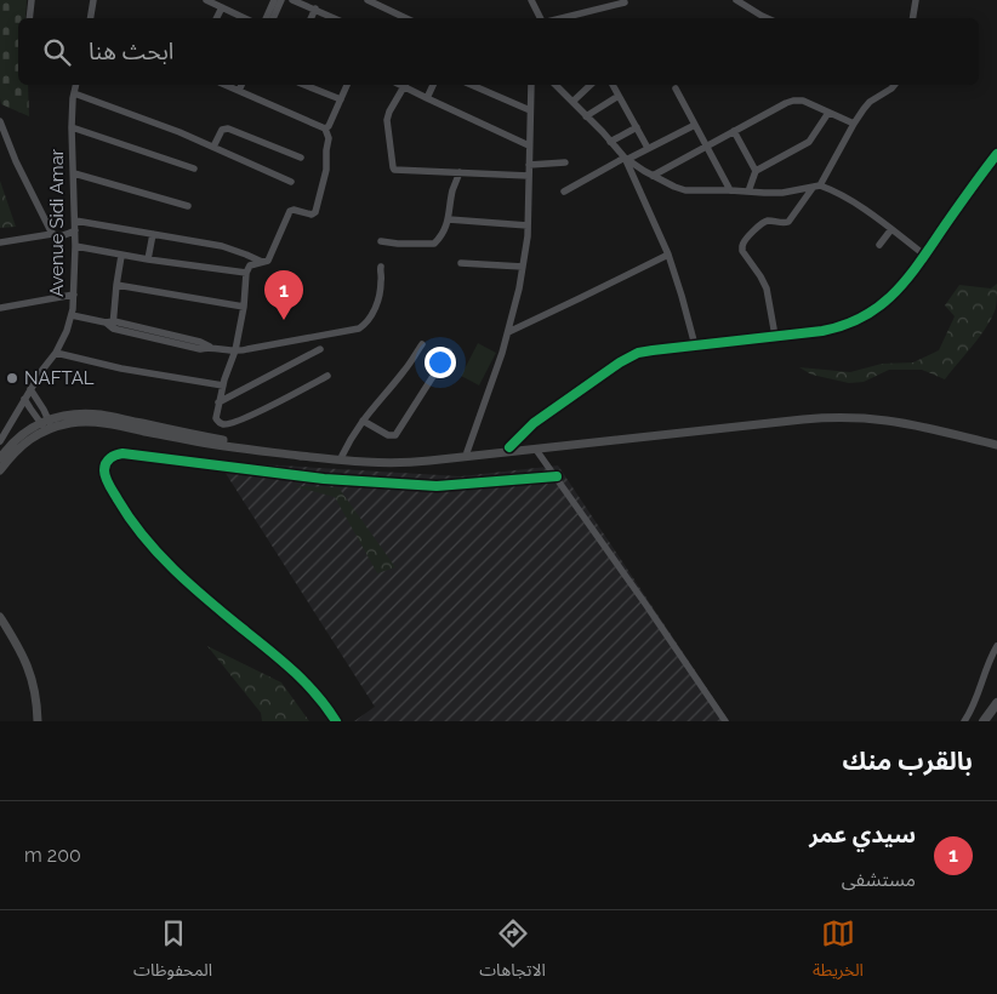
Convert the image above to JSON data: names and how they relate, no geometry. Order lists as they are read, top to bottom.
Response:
{
  "streets": {
    "street": ["Avenue Sidi Amar"]
  },
  "places": ["NAFTAL"],
  "page": {
    "search": "ابحث هنا",
    "pins": "1",
    "heading": "بالقرب منك",
    "list": [
      {
        "mark": "1",
        "name": "سيدي عمر",
        "note": "مستشفى",
        "value": "200 m"
      }
    ],
    "nav": ["الخريطة", "الاتجاهات", "المحفوظات"]
  }
}
